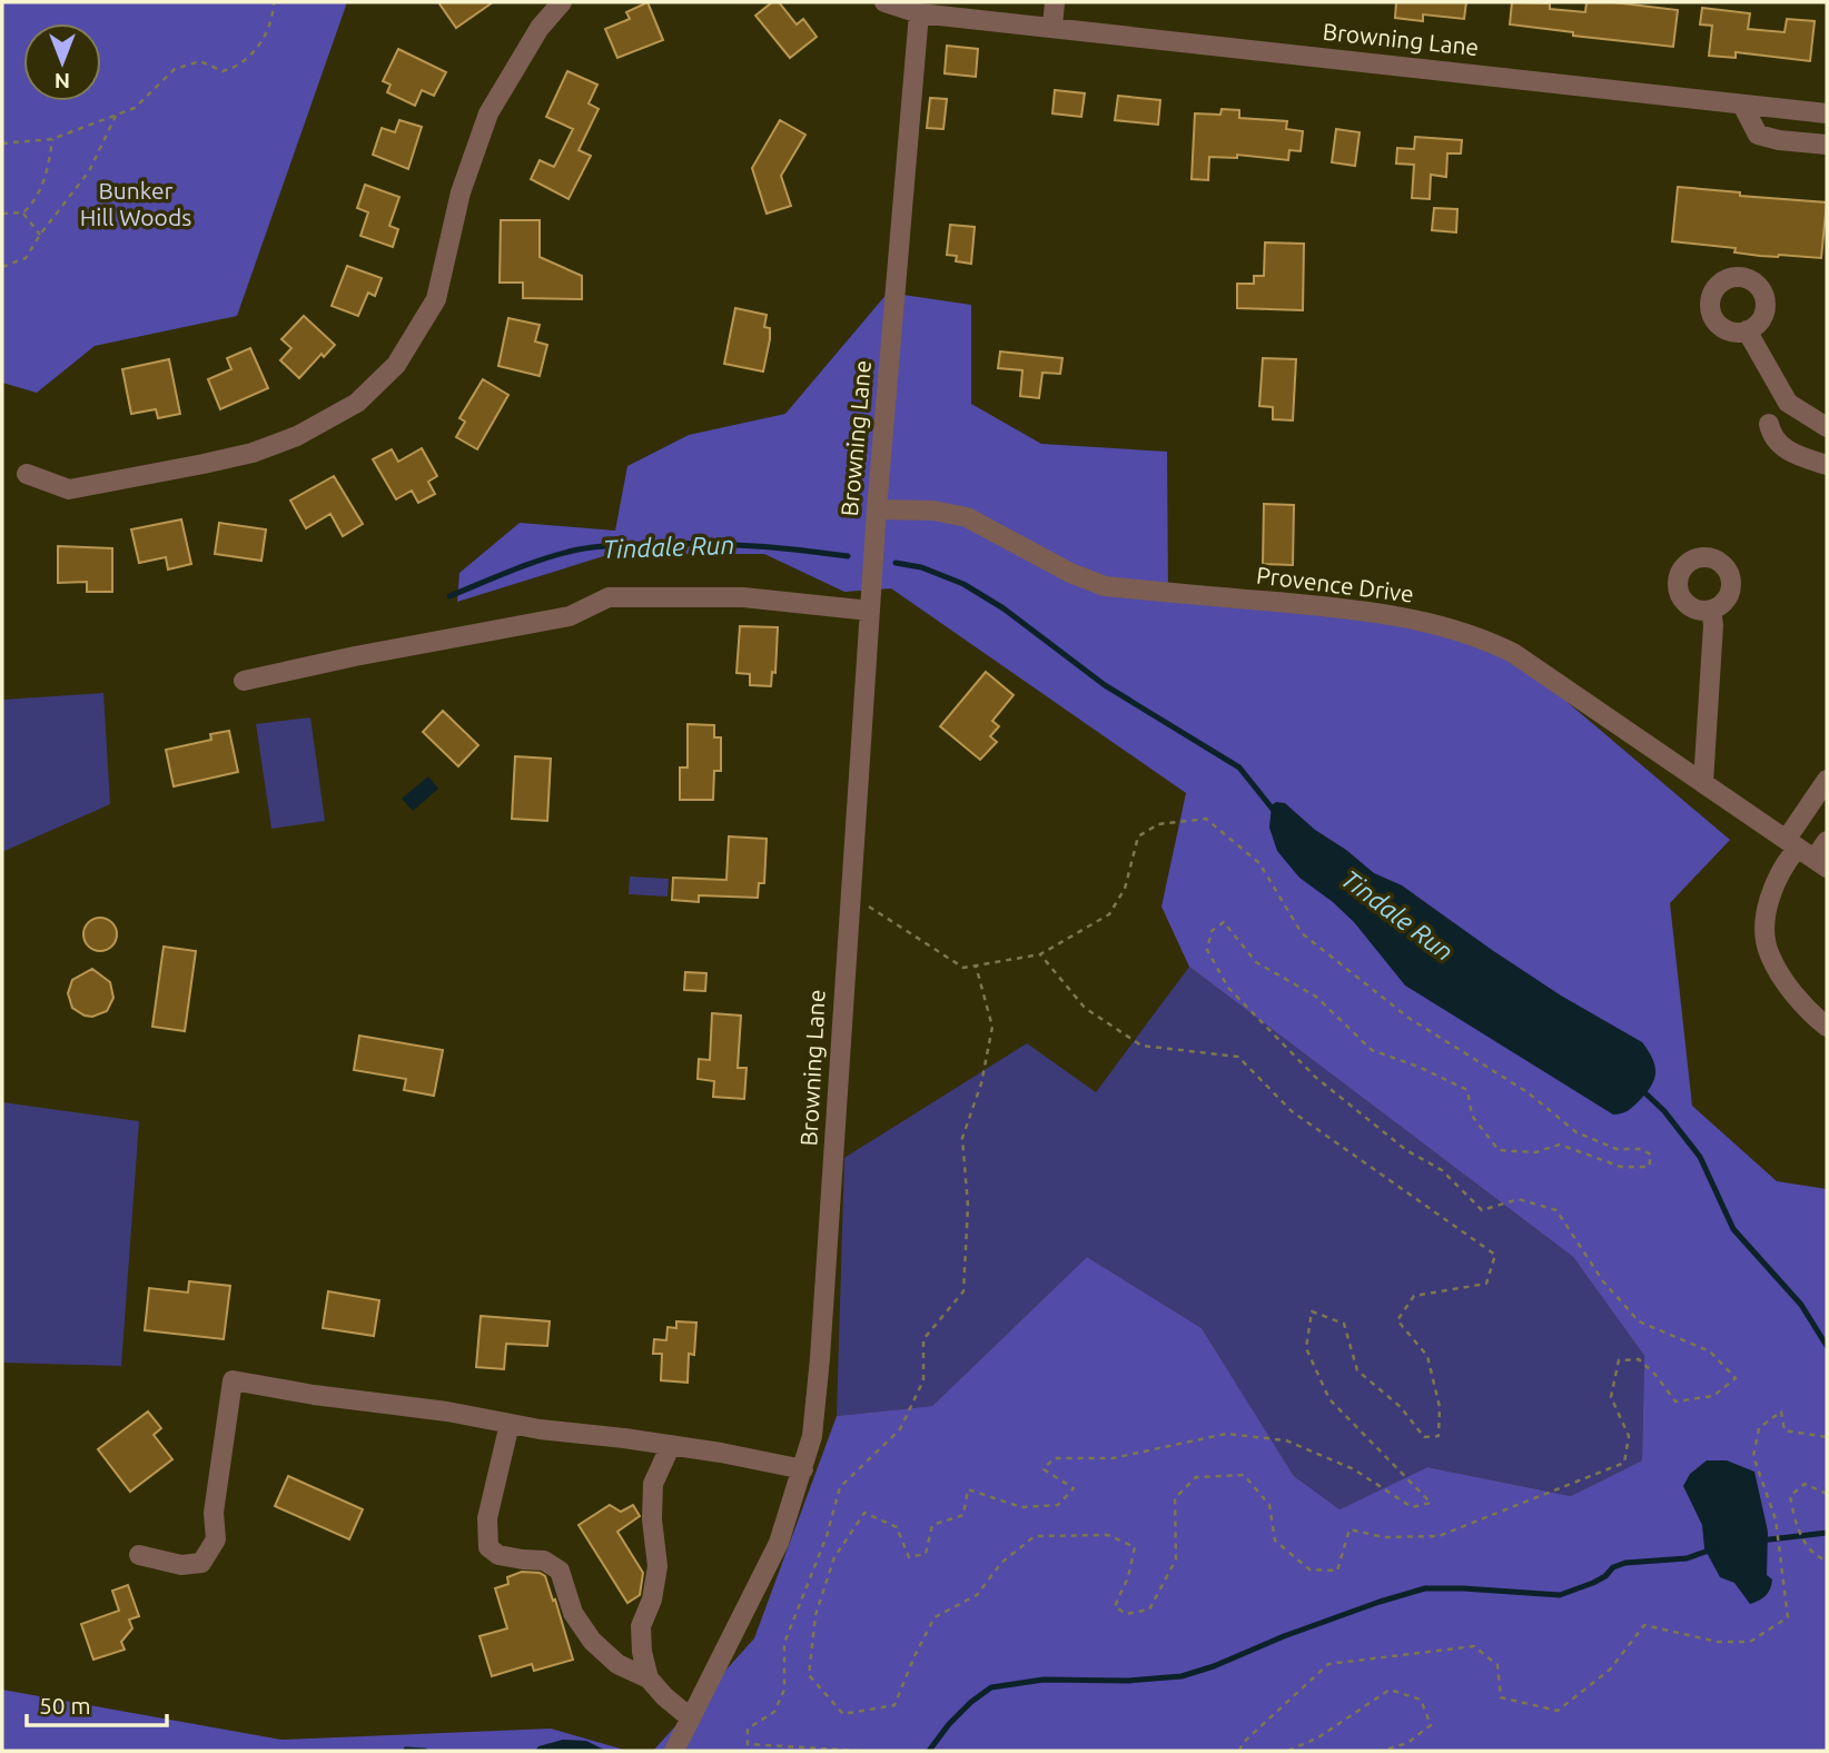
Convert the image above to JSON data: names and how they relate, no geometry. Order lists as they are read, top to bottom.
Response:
{
  "streets": {
    "street": ["Browning Lane", "Provence Drive"]
  },
  "crossings": [
    ["Browning Lane", "Provence Drive"]
  ],
  "water": ["Tindale Run"],
  "parks": ["Bunker Hill Woods"],
  "scale_bar": "50 m",
  "north": "bottom"
}
